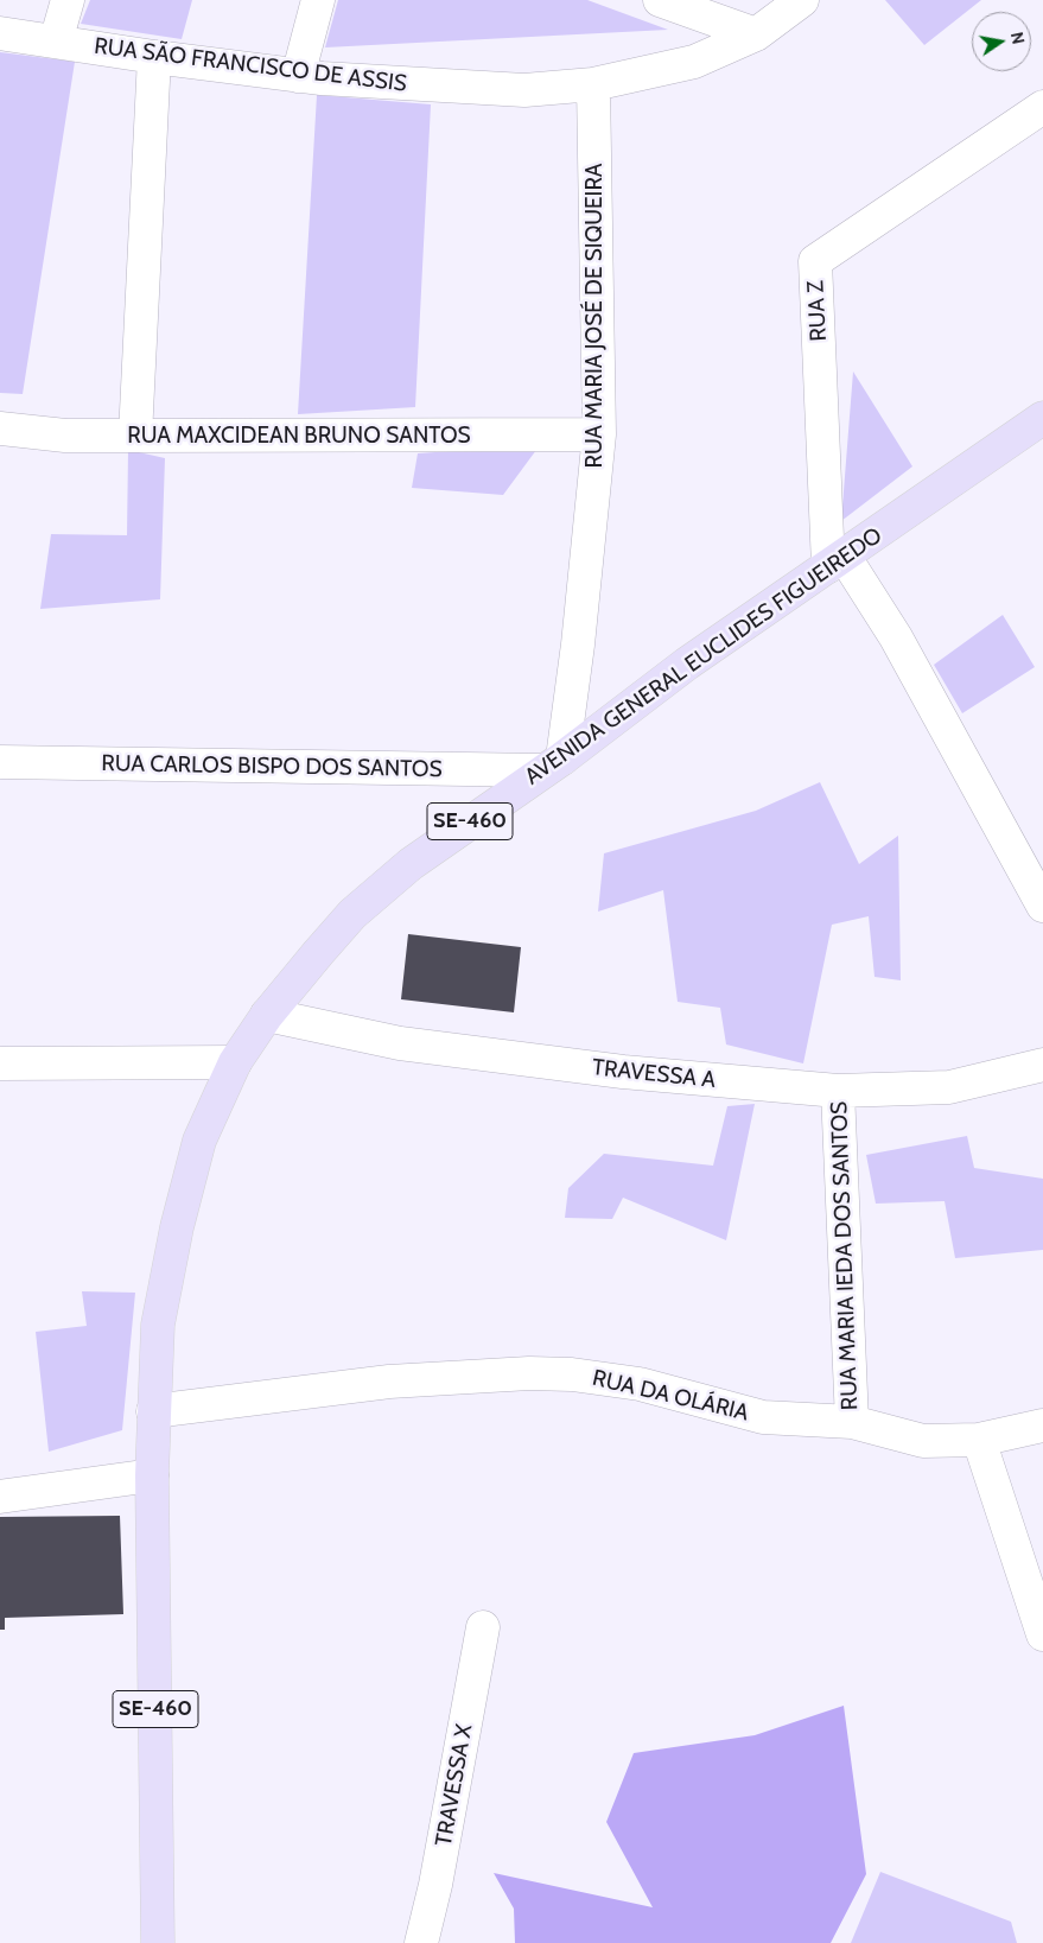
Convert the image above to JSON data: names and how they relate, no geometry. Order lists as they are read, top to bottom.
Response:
{
  "streets": {
    "main road": ["AVENIDA GENERAL EUCLIDES FIGUEIREDO", "SE-460"],
    "street": [
      "RUA SÃO FRANCISCO DE ASSIS",
      "RUA Z",
      "RUA MARIA JOSÉ DE SIQUEIRA",
      "RUA MAXCIDEAN BRUNO SANTOS",
      "RUA CARLOS BISPO DOS SANTOS",
      "TRAVESSA A",
      "RUA MARIA IEDA DOS SANTOS",
      "RUA DA OLÁRIA",
      "TRAVESSA X"
    ]
  },
  "crossings": [
    ["RUA SÃO FRANCISCO DE ASSIS", "RUA MARIA JOSÉ DE SIQUEIRA"],
    ["RUA Z", "AVENIDA GENERAL EUCLIDES FIGUEIREDO"],
    ["RUA MARIA JOSÉ DE SIQUEIRA", "RUA MAXCIDEAN BRUNO SANTOS"],
    ["RUA MARIA JOSÉ DE SIQUEIRA", "AVENIDA GENERAL EUCLIDES FIGUEIREDO"],
    ["RUA MARIA JOSÉ DE SIQUEIRA", "RUA CARLOS BISPO DOS SANTOS"],
    ["AVENIDA GENERAL EUCLIDES FIGUEIREDO", "RUA CARLOS BISPO DOS SANTOS"],
    ["AVENIDA GENERAL EUCLIDES FIGUEIREDO", "TRAVESSA A"],
    ["AVENIDA GENERAL EUCLIDES FIGUEIREDO", "RUA DA OLÁRIA"],
    ["TRAVESSA A", "RUA MARIA IEDA DOS SANTOS"],
    ["RUA MARIA IEDA DOS SANTOS", "RUA DA OLÁRIA"]
  ],
  "north": "right"
}
